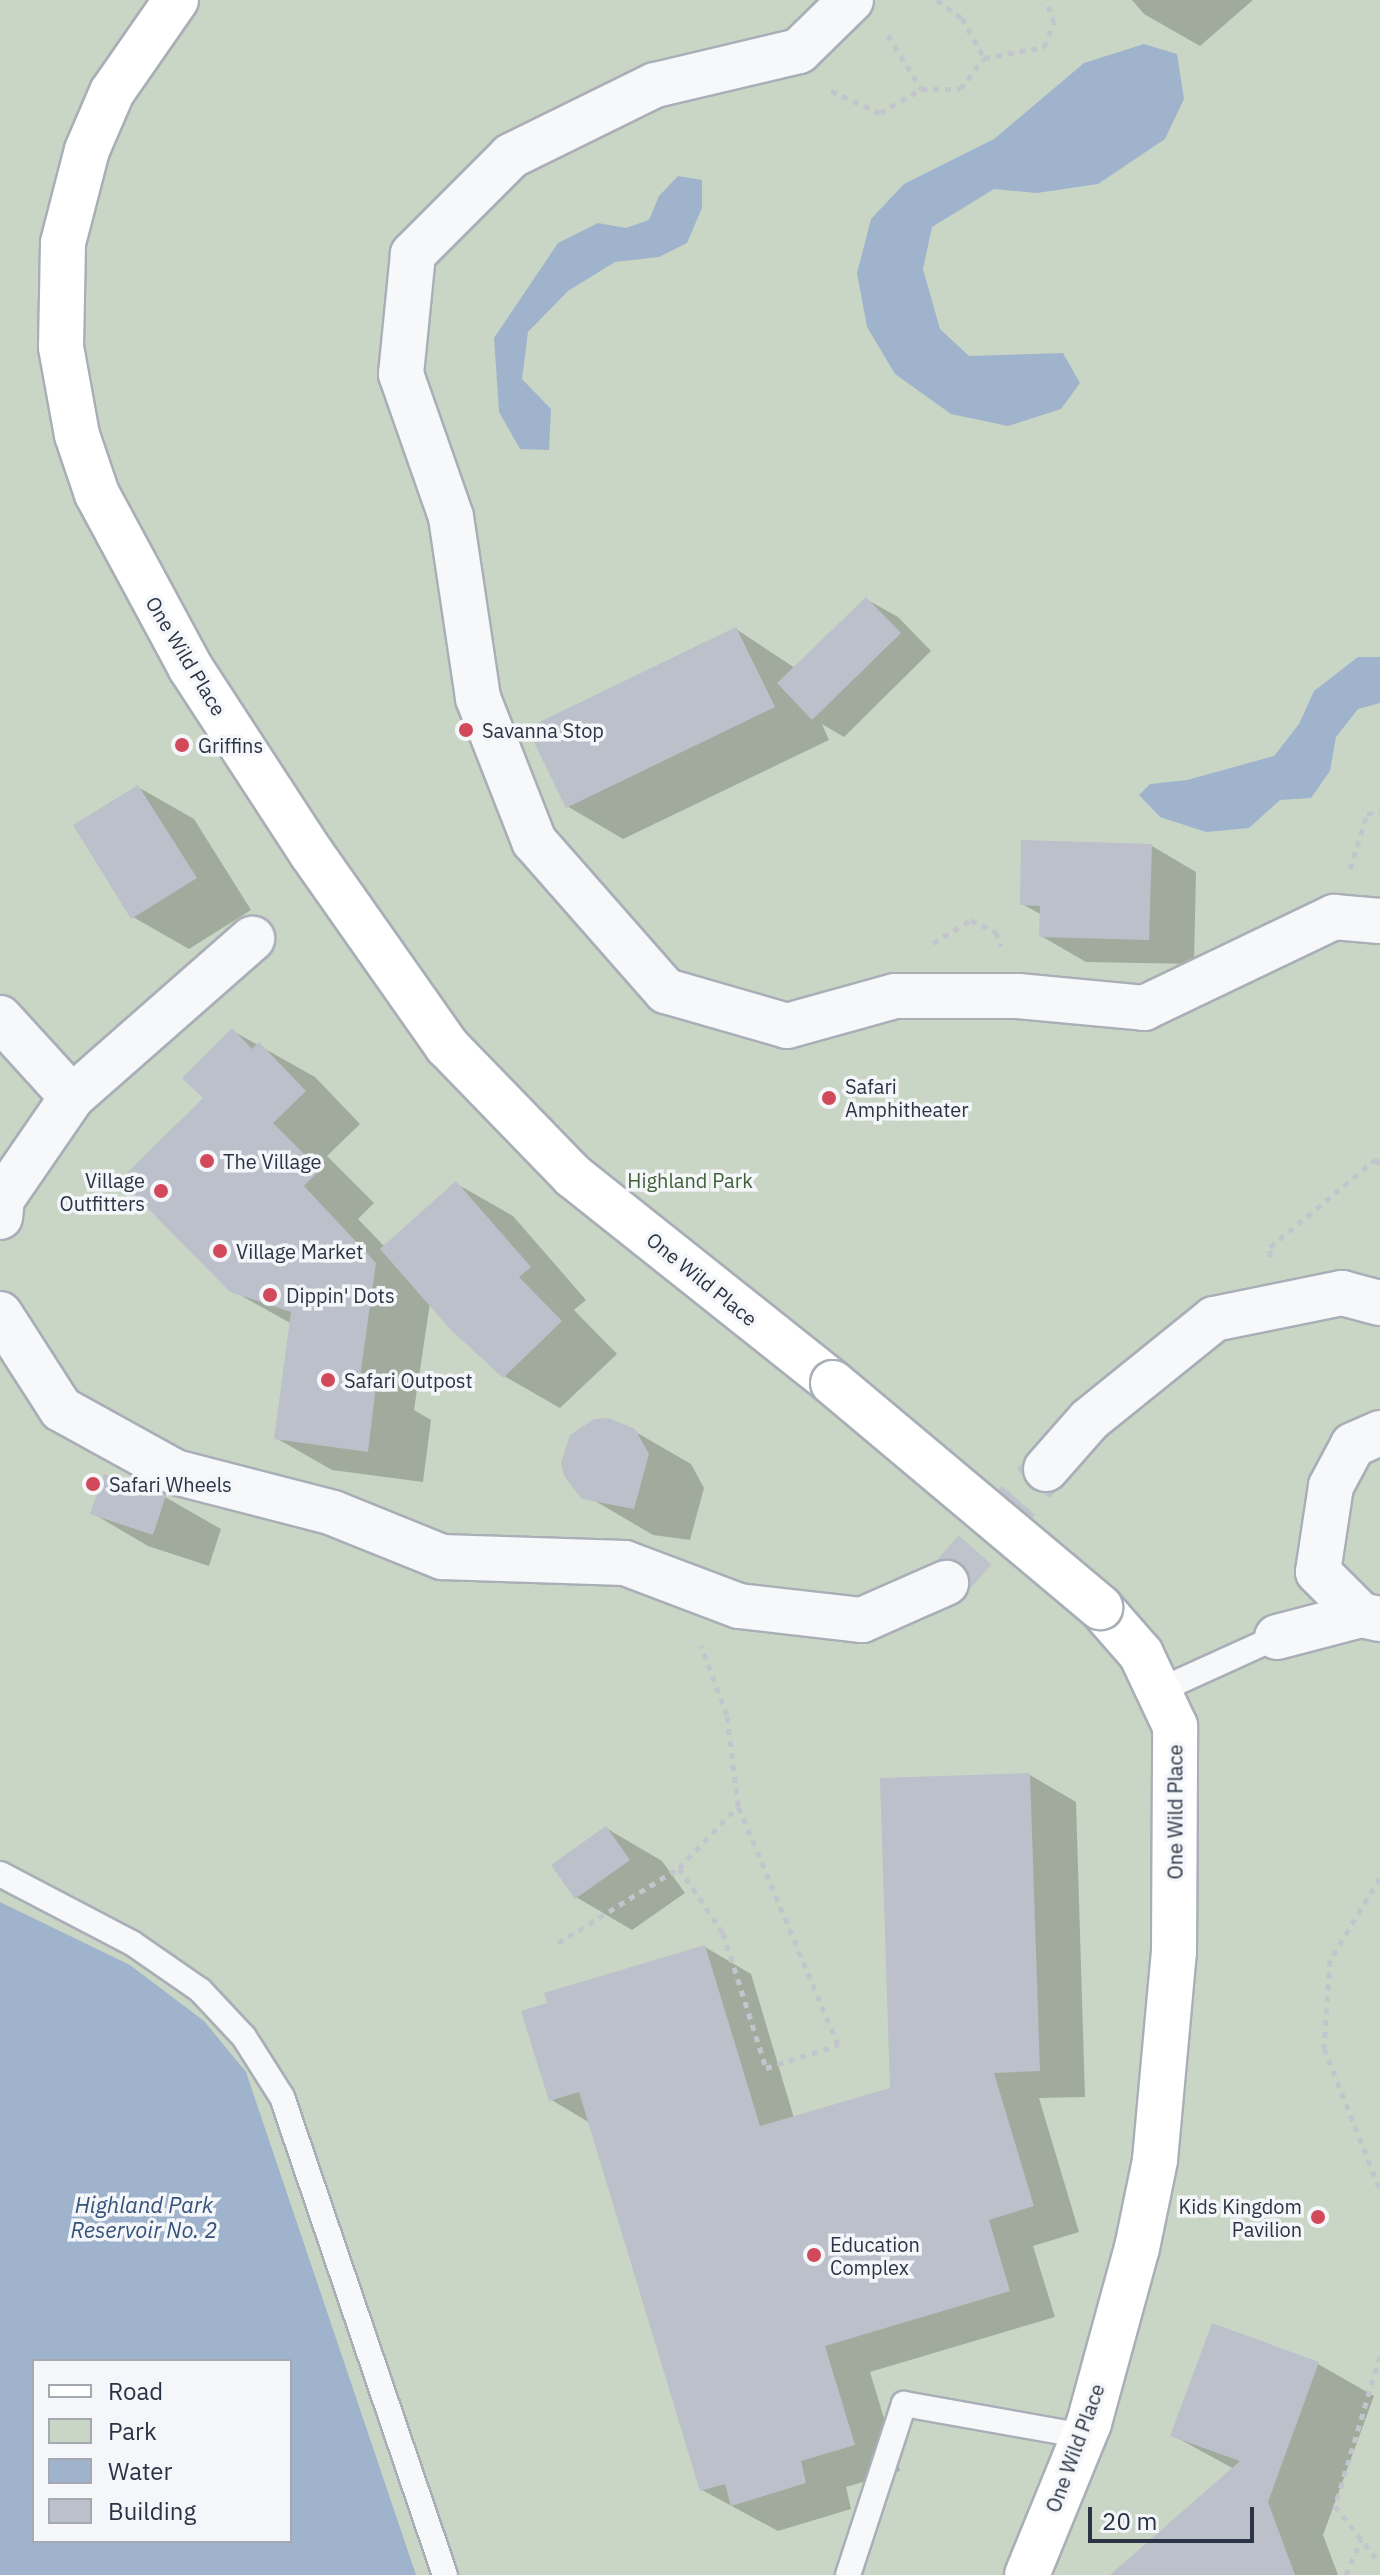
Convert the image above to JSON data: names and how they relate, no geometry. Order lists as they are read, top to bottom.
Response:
{
  "streets": {
    "main road": ["One Wild Place"]
  },
  "water": ["Highland Park Reservoir No. 2"],
  "parks": ["Highland Park"],
  "places": [
    "Savanna Stop",
    "Griffins",
    "Safari Amphitheater",
    "The Village",
    "Village Outfitters",
    "Village Market",
    "Dippin' Dots",
    "Safari Outpost",
    "Safari Wheels",
    "Kids Kingdom Pavilion",
    "Education Complex"
  ],
  "legend": [
    "Road",
    "Park",
    "Water",
    "Building"
  ],
  "scale_bar": "20 m"
}
